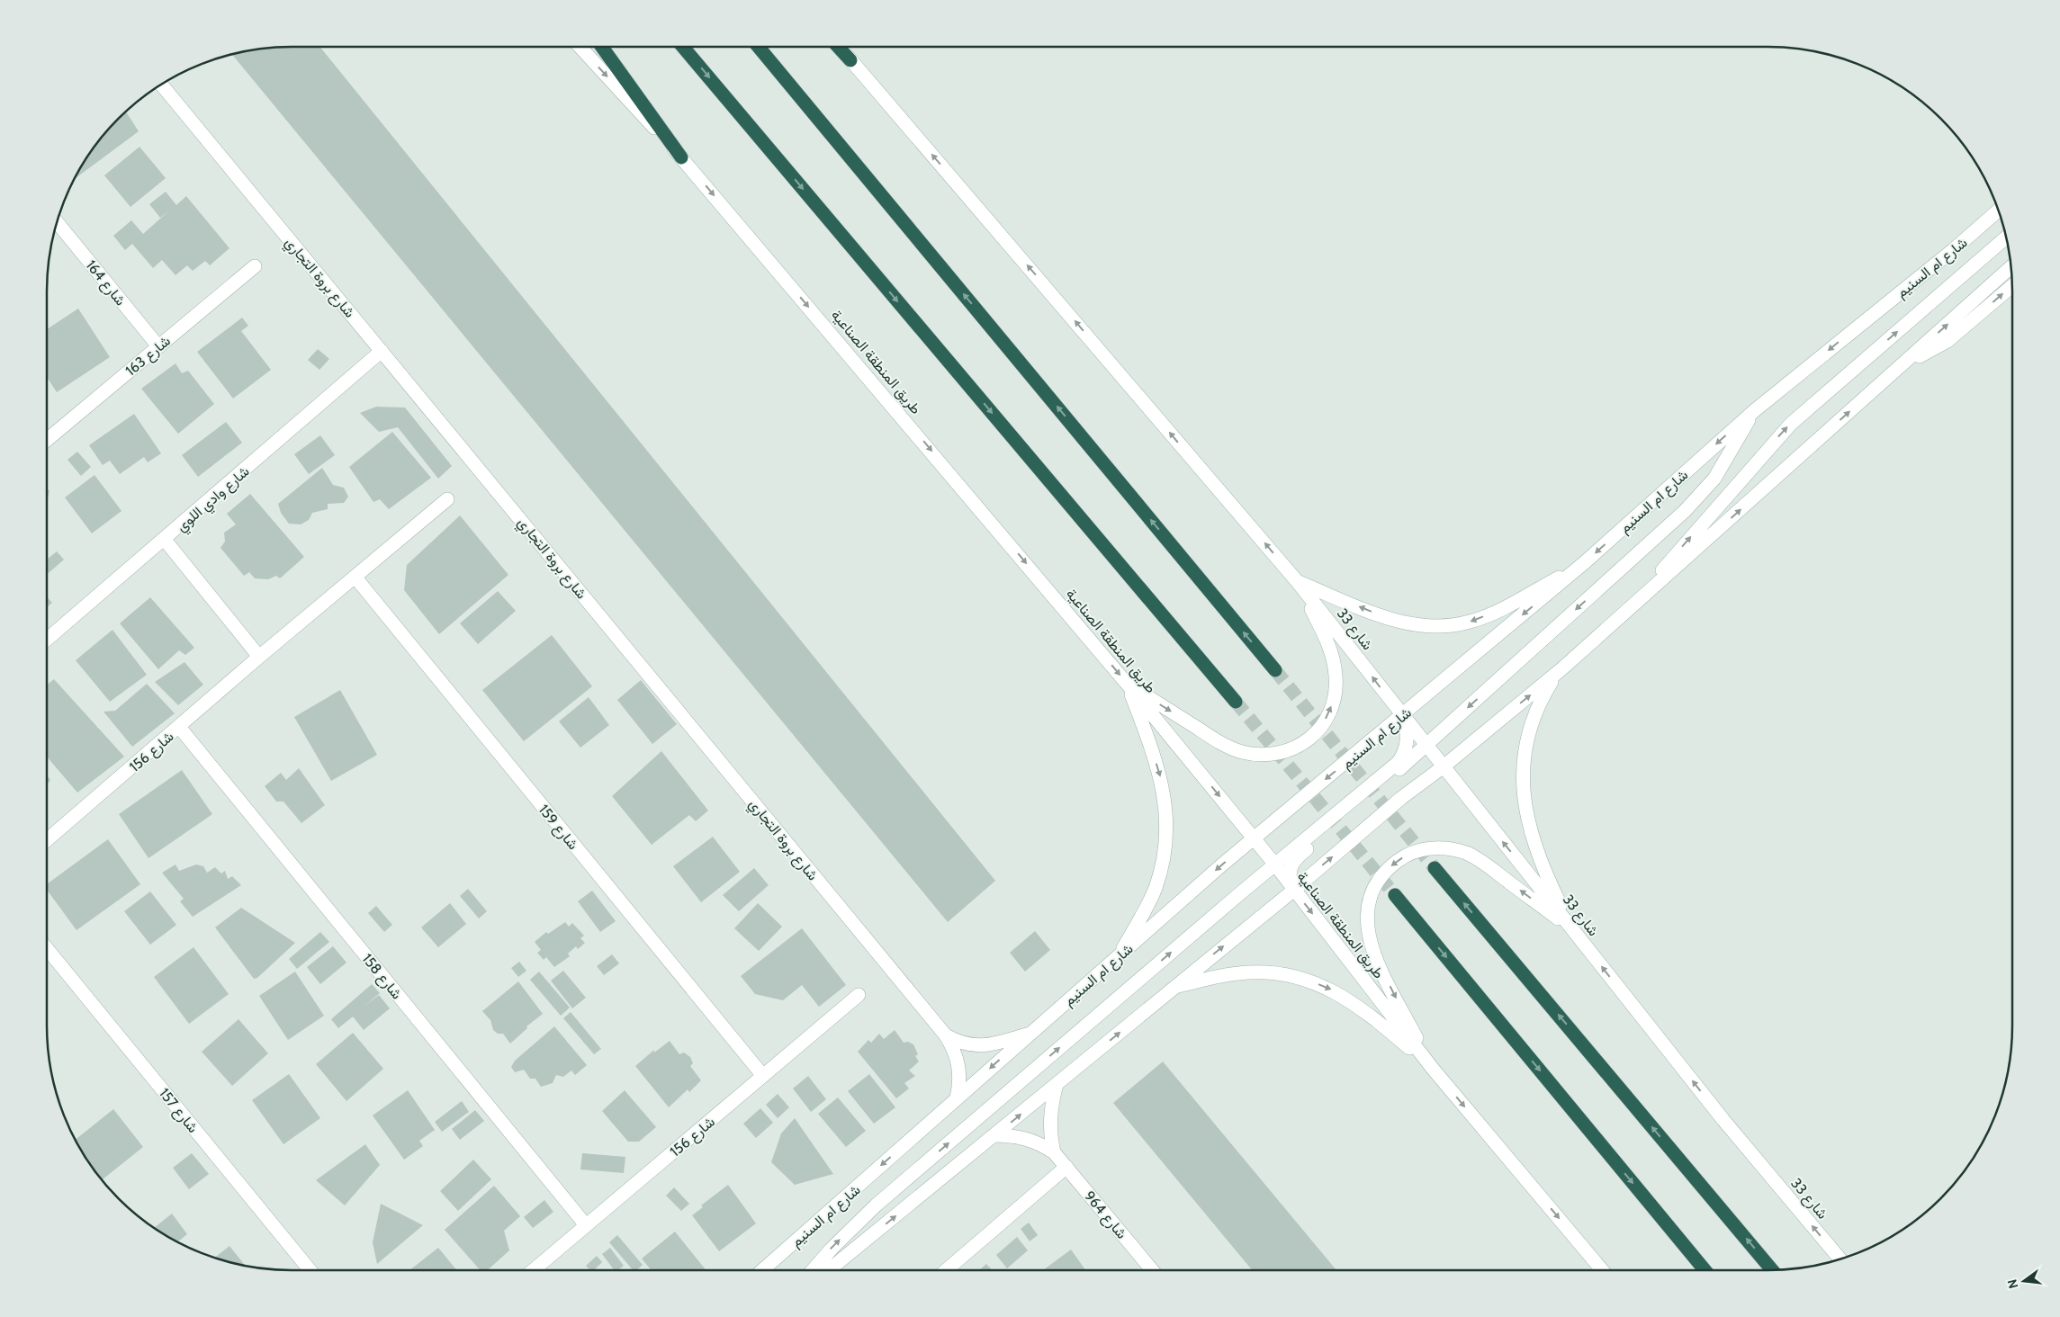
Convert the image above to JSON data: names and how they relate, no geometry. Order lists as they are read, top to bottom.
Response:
{
  "streets": {
    "street": [
      "شارع ام السنيم",
      "شارع بروة التجاري",
      "شارع 164",
      "شارع 163",
      "طريق المنطقة الصناعية",
      "شارع وادي اللوي",
      "شارع 33",
      "شارع 156",
      "شارع 159",
      "شارع 158",
      "شارع 157",
      "شارع 964"
    ]
  },
  "crossings": [
    ["شارع ام السنيم", "شارع بروة التجاري"],
    ["شارع ام السنيم", "طريق المنطقة الصناعية"],
    ["شارع ام السنيم", "شارع 33"],
    ["شارع بروة التجاري", "شارع وادي اللوي"],
    ["شارع 164", "شارع 163"],
    ["شارع 156", "شارع 159"],
    ["شارع 156", "شارع 158"]
  ],
  "one_way": ["طريق المنطقة الصناعية", "شارع 33"],
  "north": "left"
}
